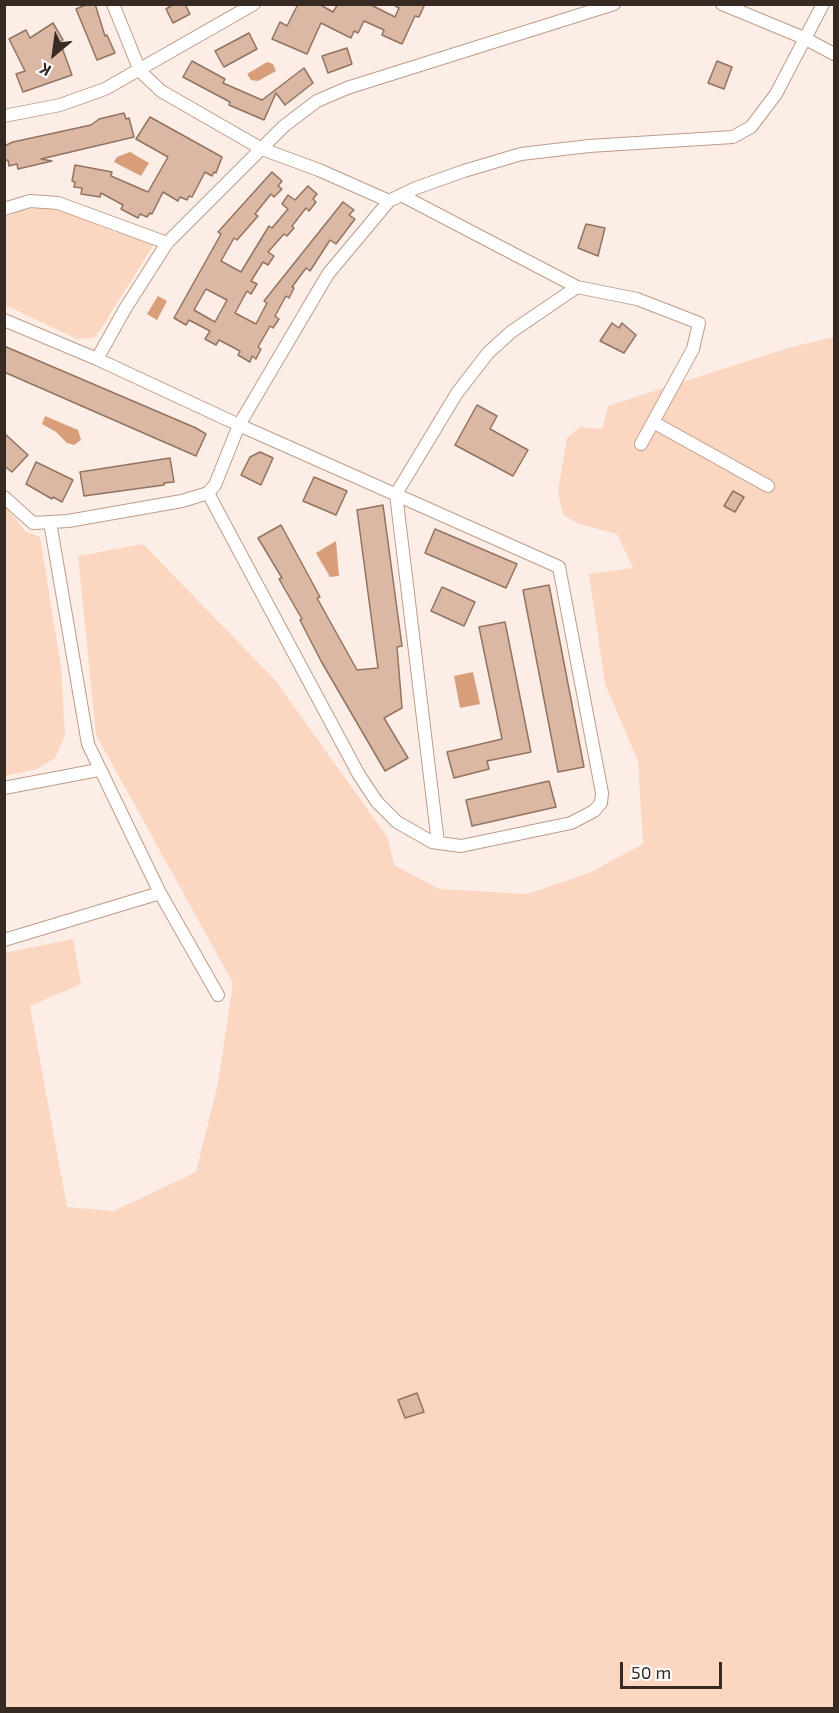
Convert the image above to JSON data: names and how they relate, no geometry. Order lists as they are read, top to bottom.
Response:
{
  "scale_bar": "50 m",
  "north": "bottom left"
}
